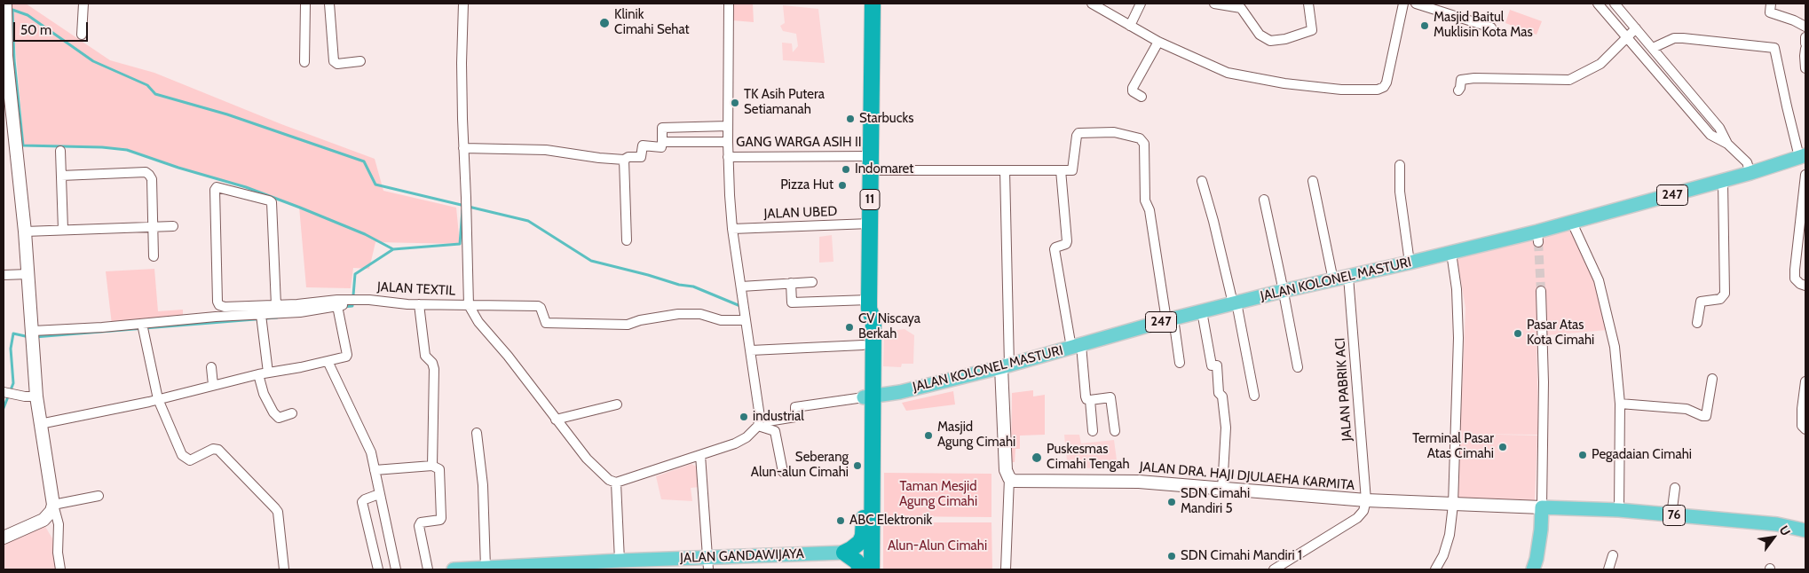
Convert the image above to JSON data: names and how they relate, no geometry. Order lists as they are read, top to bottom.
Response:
{
  "streets": {
    "highway": ["11"],
    "main road": [
      "247",
      "JALAN KOLONEL MASTURI",
      "JALAN DRA. HAJI DJULAEHA KARMITA",
      "76",
      "JALAN GANDAWIJAYA"
    ],
    "street": [
      "GANG WARGA ASIH II",
      "JALAN UBED",
      "JALAN TEXTIL",
      "JALAN PABRIK ACI"
    ]
  },
  "crossings": [
    ["GANG WARGA ASIH II", "11"],
    ["11", "JALAN UBED"],
    ["11", "JALAN KOLONEL MASTURI"],
    ["11", "JALAN GANDAWIJAYA"],
    ["JALAN KOLONEL MASTURI", "JALAN PABRIK ACI"],
    ["JALAN PABRIK ACI", "JALAN DRA. HAJI DJULAEHA KARMITA"],
    ["JALAN DRA. HAJI DJULAEHA KARMITA", "76"]
  ],
  "parks": ["Taman Mesjid Agung Cimahi", "Alun-Alun Cimahi"],
  "places": [
    "Klinik Cimahi Sehat",
    "Masjid Baitul Muklisin Kota Mas",
    "TK Asih Putera Setiamanah",
    "Starbucks",
    "Indomaret",
    "Pizza Hut",
    "CV Niscaya Berkah",
    "Pasar Atas Kota Cimahi",
    "industrial",
    "Masjid Agung Cimahi",
    "Terminal Pasar Atas Cimahi",
    "Pegadaian Cimahi",
    "Puskesmas Cimahi Tengah",
    "Seberang Alun-alun Cimahi",
    "SDN Cimahi Mandiri 5",
    "ABC Elektronik",
    "SDN Cimahi Mandiri 1"
  ],
  "scale_bar": "50 m",
  "north": "top right"
}
